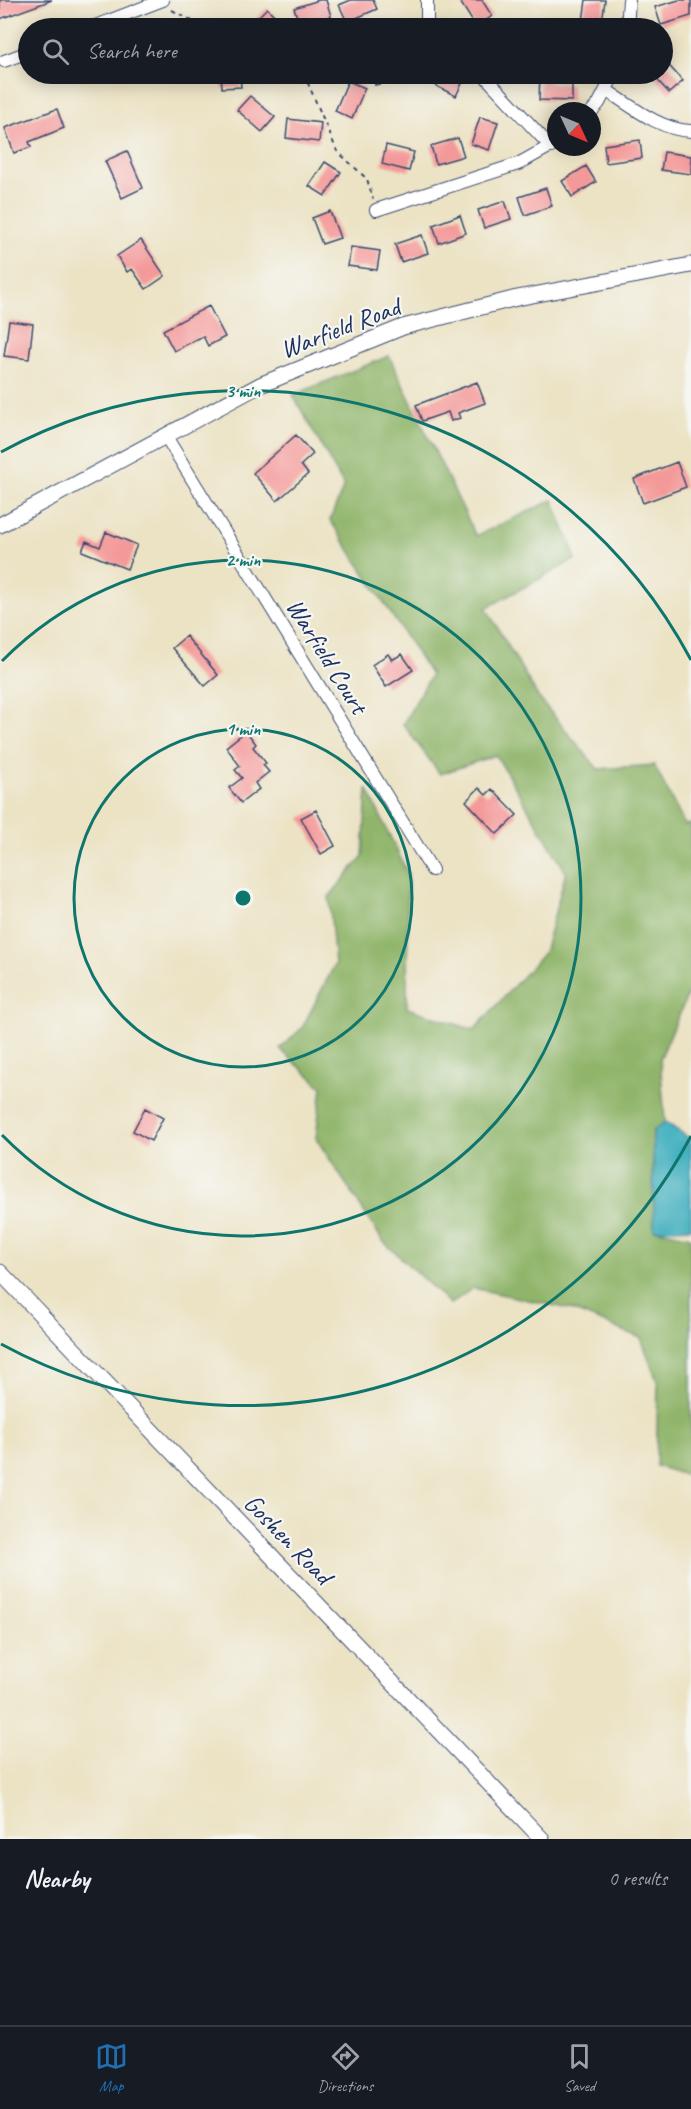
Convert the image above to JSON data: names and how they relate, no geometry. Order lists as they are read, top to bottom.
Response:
{
  "streets": {
    "street": ["Warfield Road", "Warfield Court", "Goshen Road"]
  },
  "crossings": [
    ["Warfield Road", "Warfield Court"]
  ],
  "north": "bottom right",
  "page": {
    "search": "Search here",
    "heading": ["Nearby", "0 results"],
    "nav": ["Map", "Directions", "Saved"]
  },
  "rings": ["3 min", "2 min", "1 min"]
}
